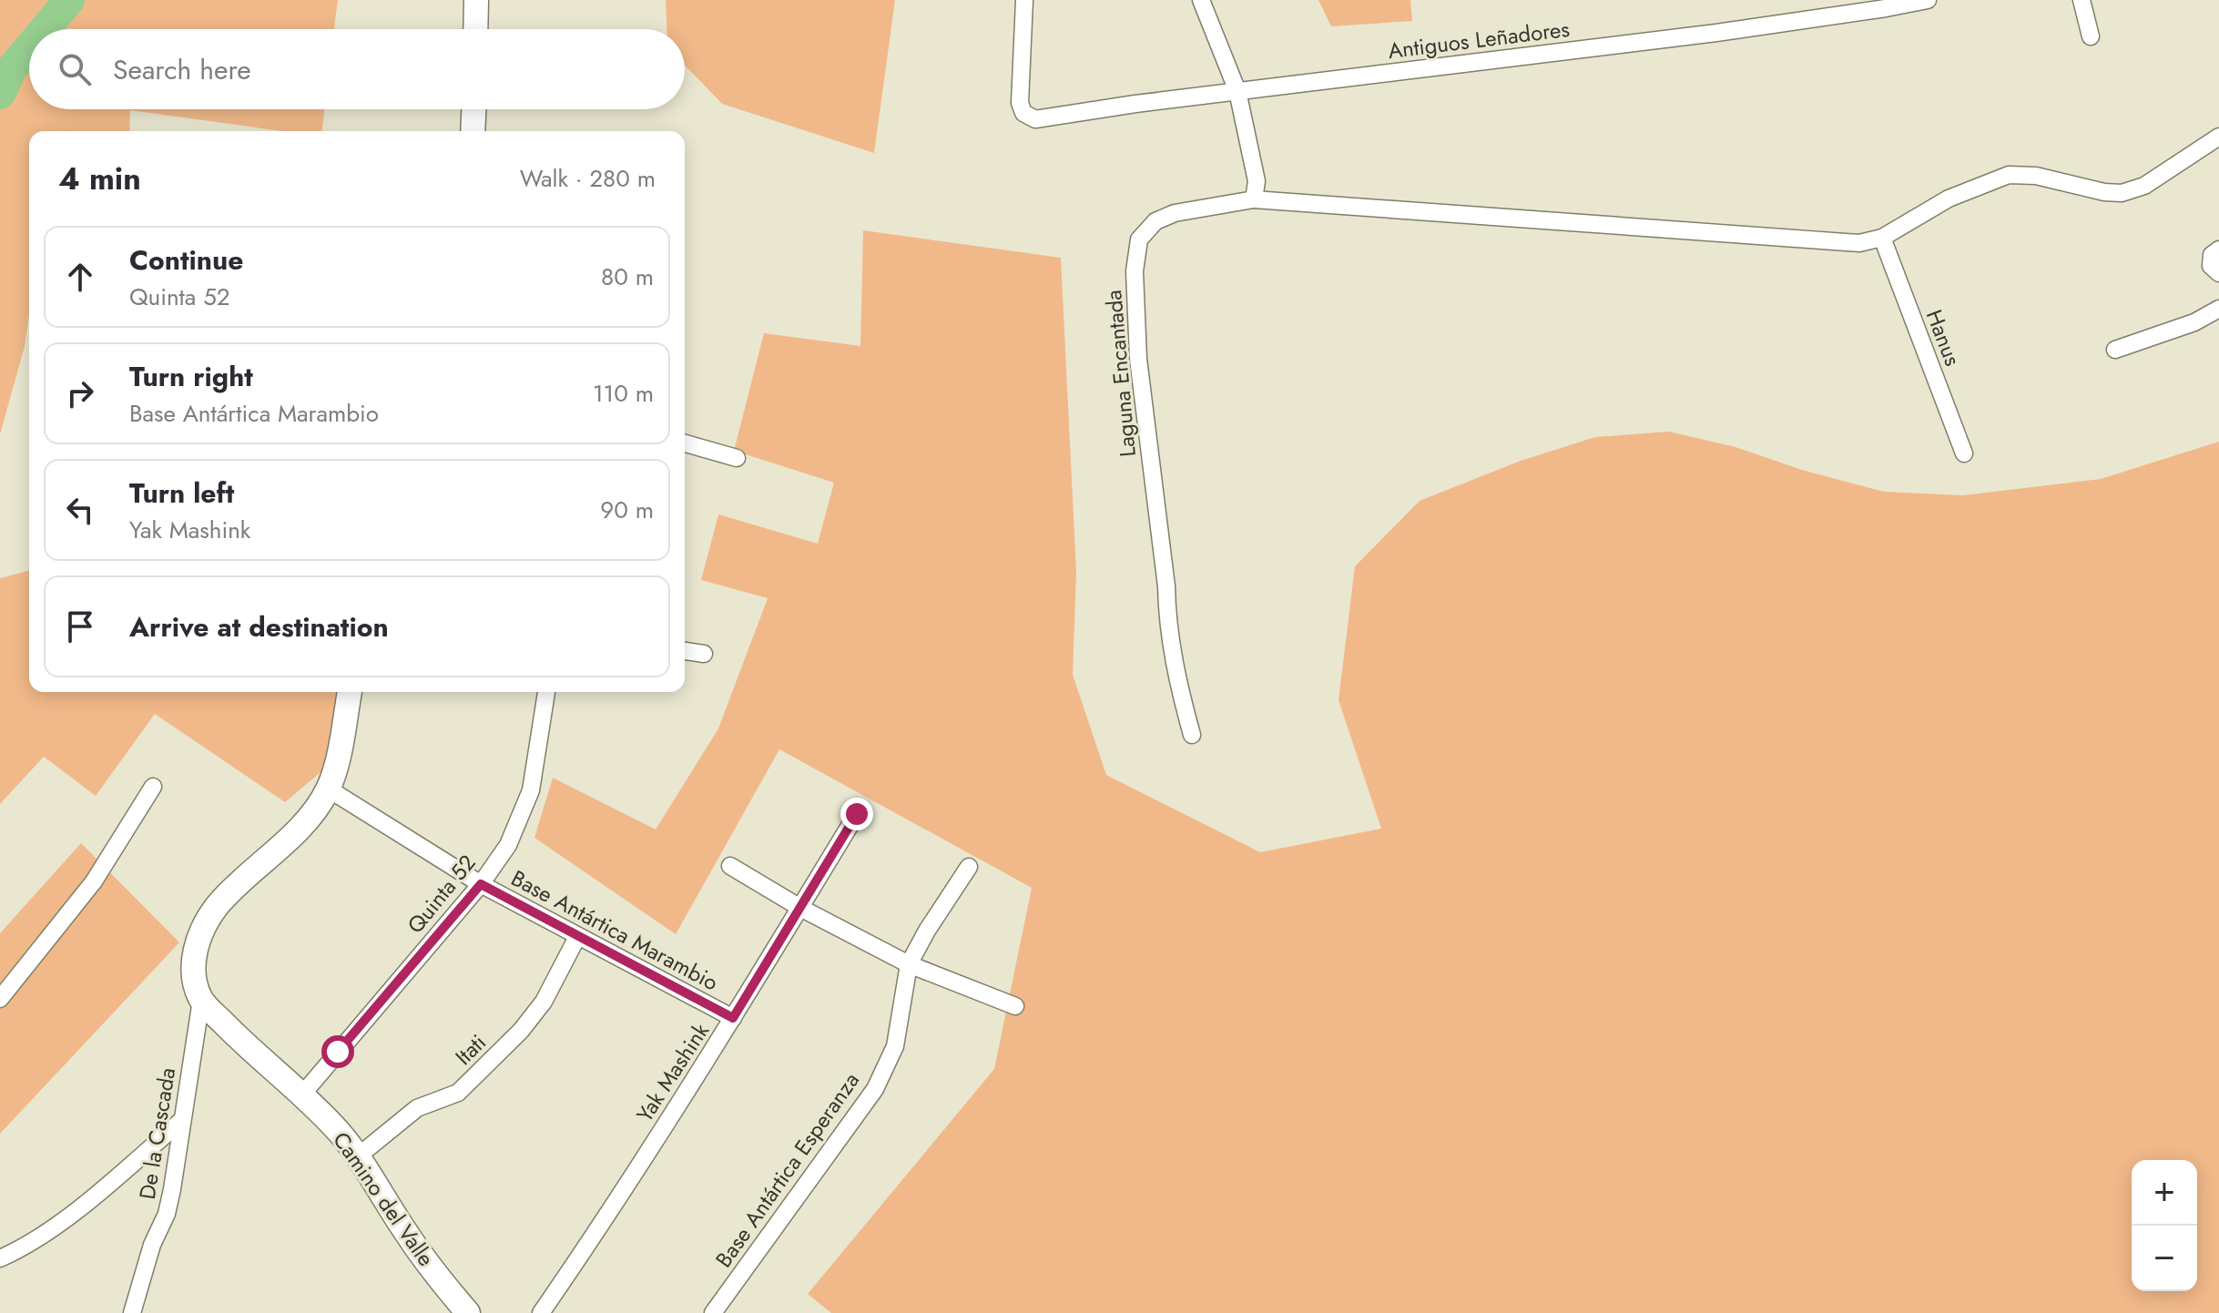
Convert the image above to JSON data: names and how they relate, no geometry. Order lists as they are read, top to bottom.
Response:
{
  "streets": {
    "street": [
      "Antiguos Leñadores",
      "Hanus",
      "Laguna Encantada",
      "Quinta 52",
      "Base Antártica Marambio",
      "Itati",
      "Yak Mashink",
      "De la Cascada",
      "Base Antártica Esperanza",
      "Camino del Valle"
    ]
  },
  "crossings": [
    ["Hanus", "Laguna Encantada"],
    ["Quinta 52", "Base Antártica Marambio"],
    ["Quinta 52", "Camino del Valle"],
    ["Base Antártica Marambio", "Itati"],
    ["Base Antártica Marambio", "Yak Mashink"],
    ["Itati", "Camino del Valle"],
    ["De la Cascada", "Camino del Valle"]
  ],
  "page": {
    "search": "Search here",
    "heading": ["4 min", "Walk · 280 m"],
    "list": [
      ["Continue", "Quinta 52", "80 m"],
      ["Turn right", "Base Antártica Marambio", "110 m"],
      ["Turn left", "Yak Mashink", "90 m"],
      "Arrive at destination"
    ],
    "map_buttons": ["+", "−"]
  }
}
